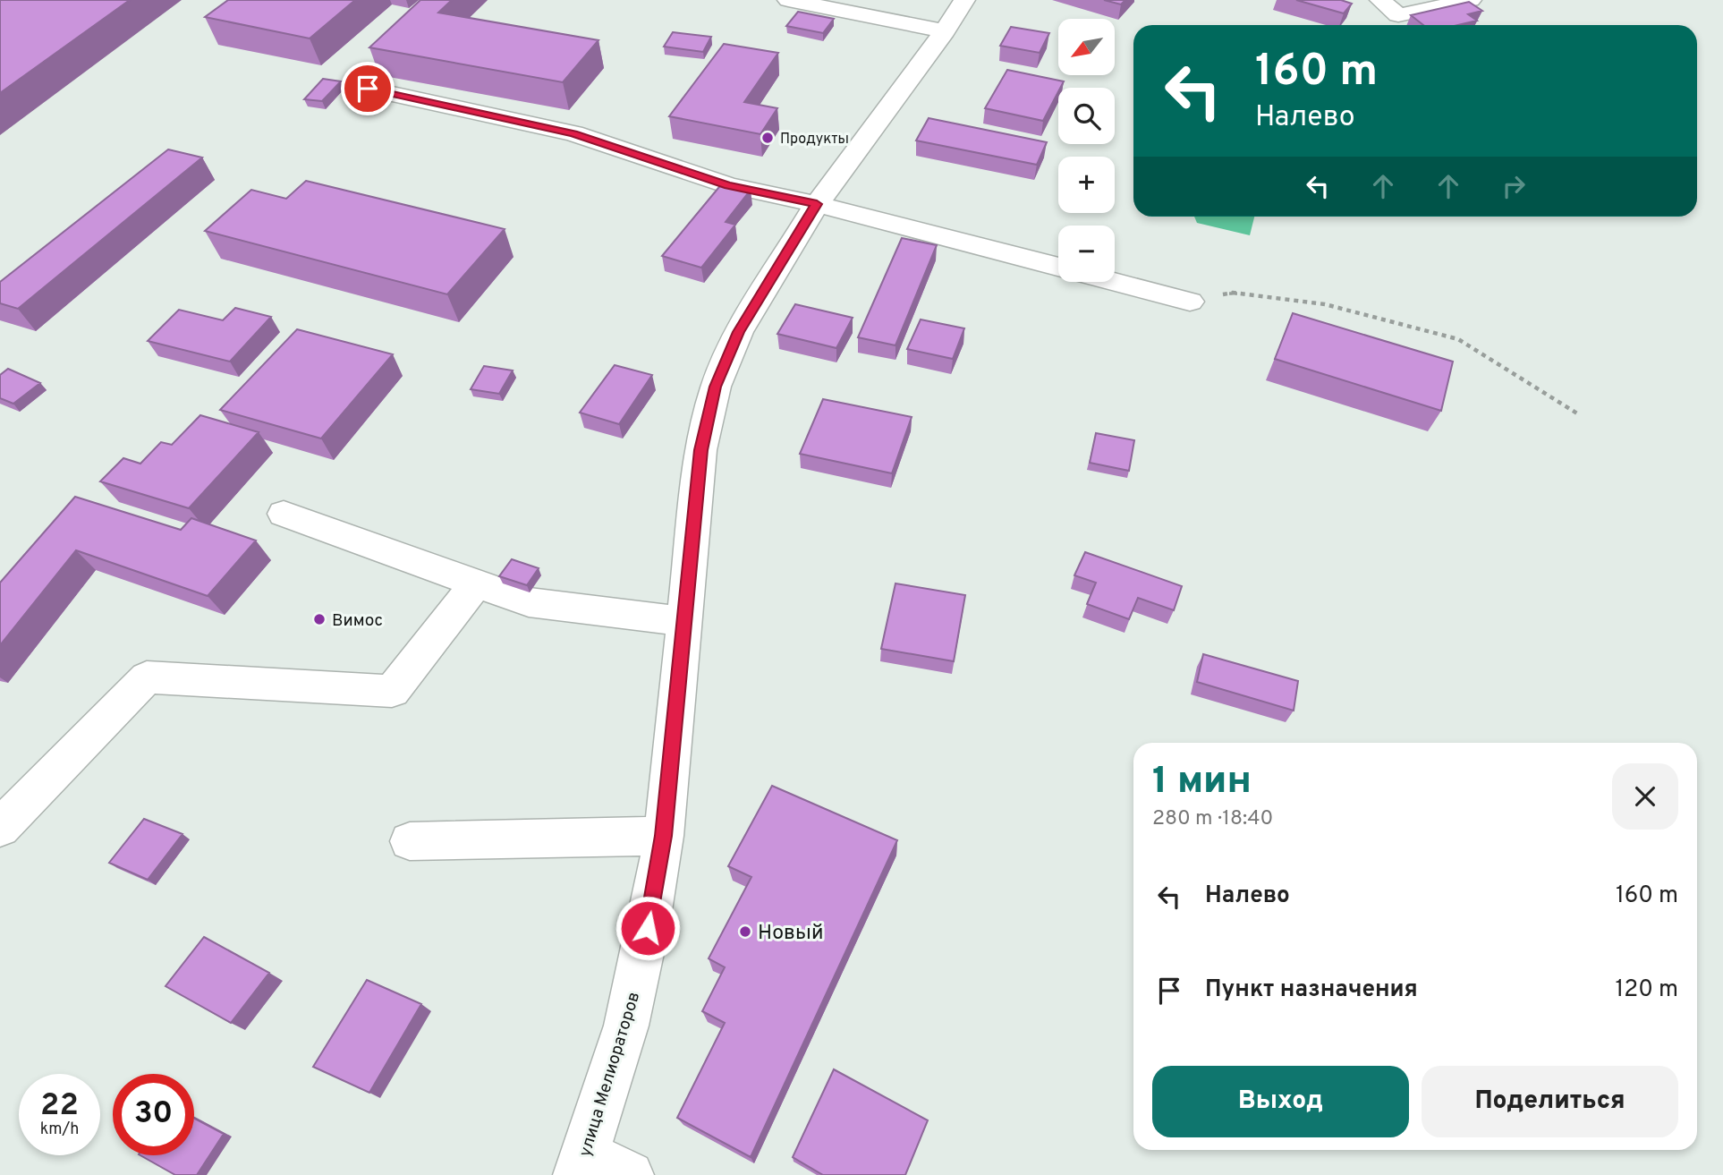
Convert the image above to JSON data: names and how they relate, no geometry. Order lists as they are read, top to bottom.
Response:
{
  "streets": {
    "street": ["улица Мелиораторов"]
  },
  "places": ["Продукты", "Вимос", "Новый"],
  "north": "bottom left",
  "page": {
    "map_buttons": ["+", "−"],
    "turn": ["160 m", "Налево"],
    "heading": ["1 мин", "280 m · 18:40"],
    "list": [
      {
        "name": "Налево",
        "value": "160 m"
      },
      {
        "name": "Пункт назначения",
        "value": "120 m"
      }
    ],
    "buttons": ["Выход", "Поделиться"],
    "speed": "22 km/h",
    "limit": "30"
  }
}
